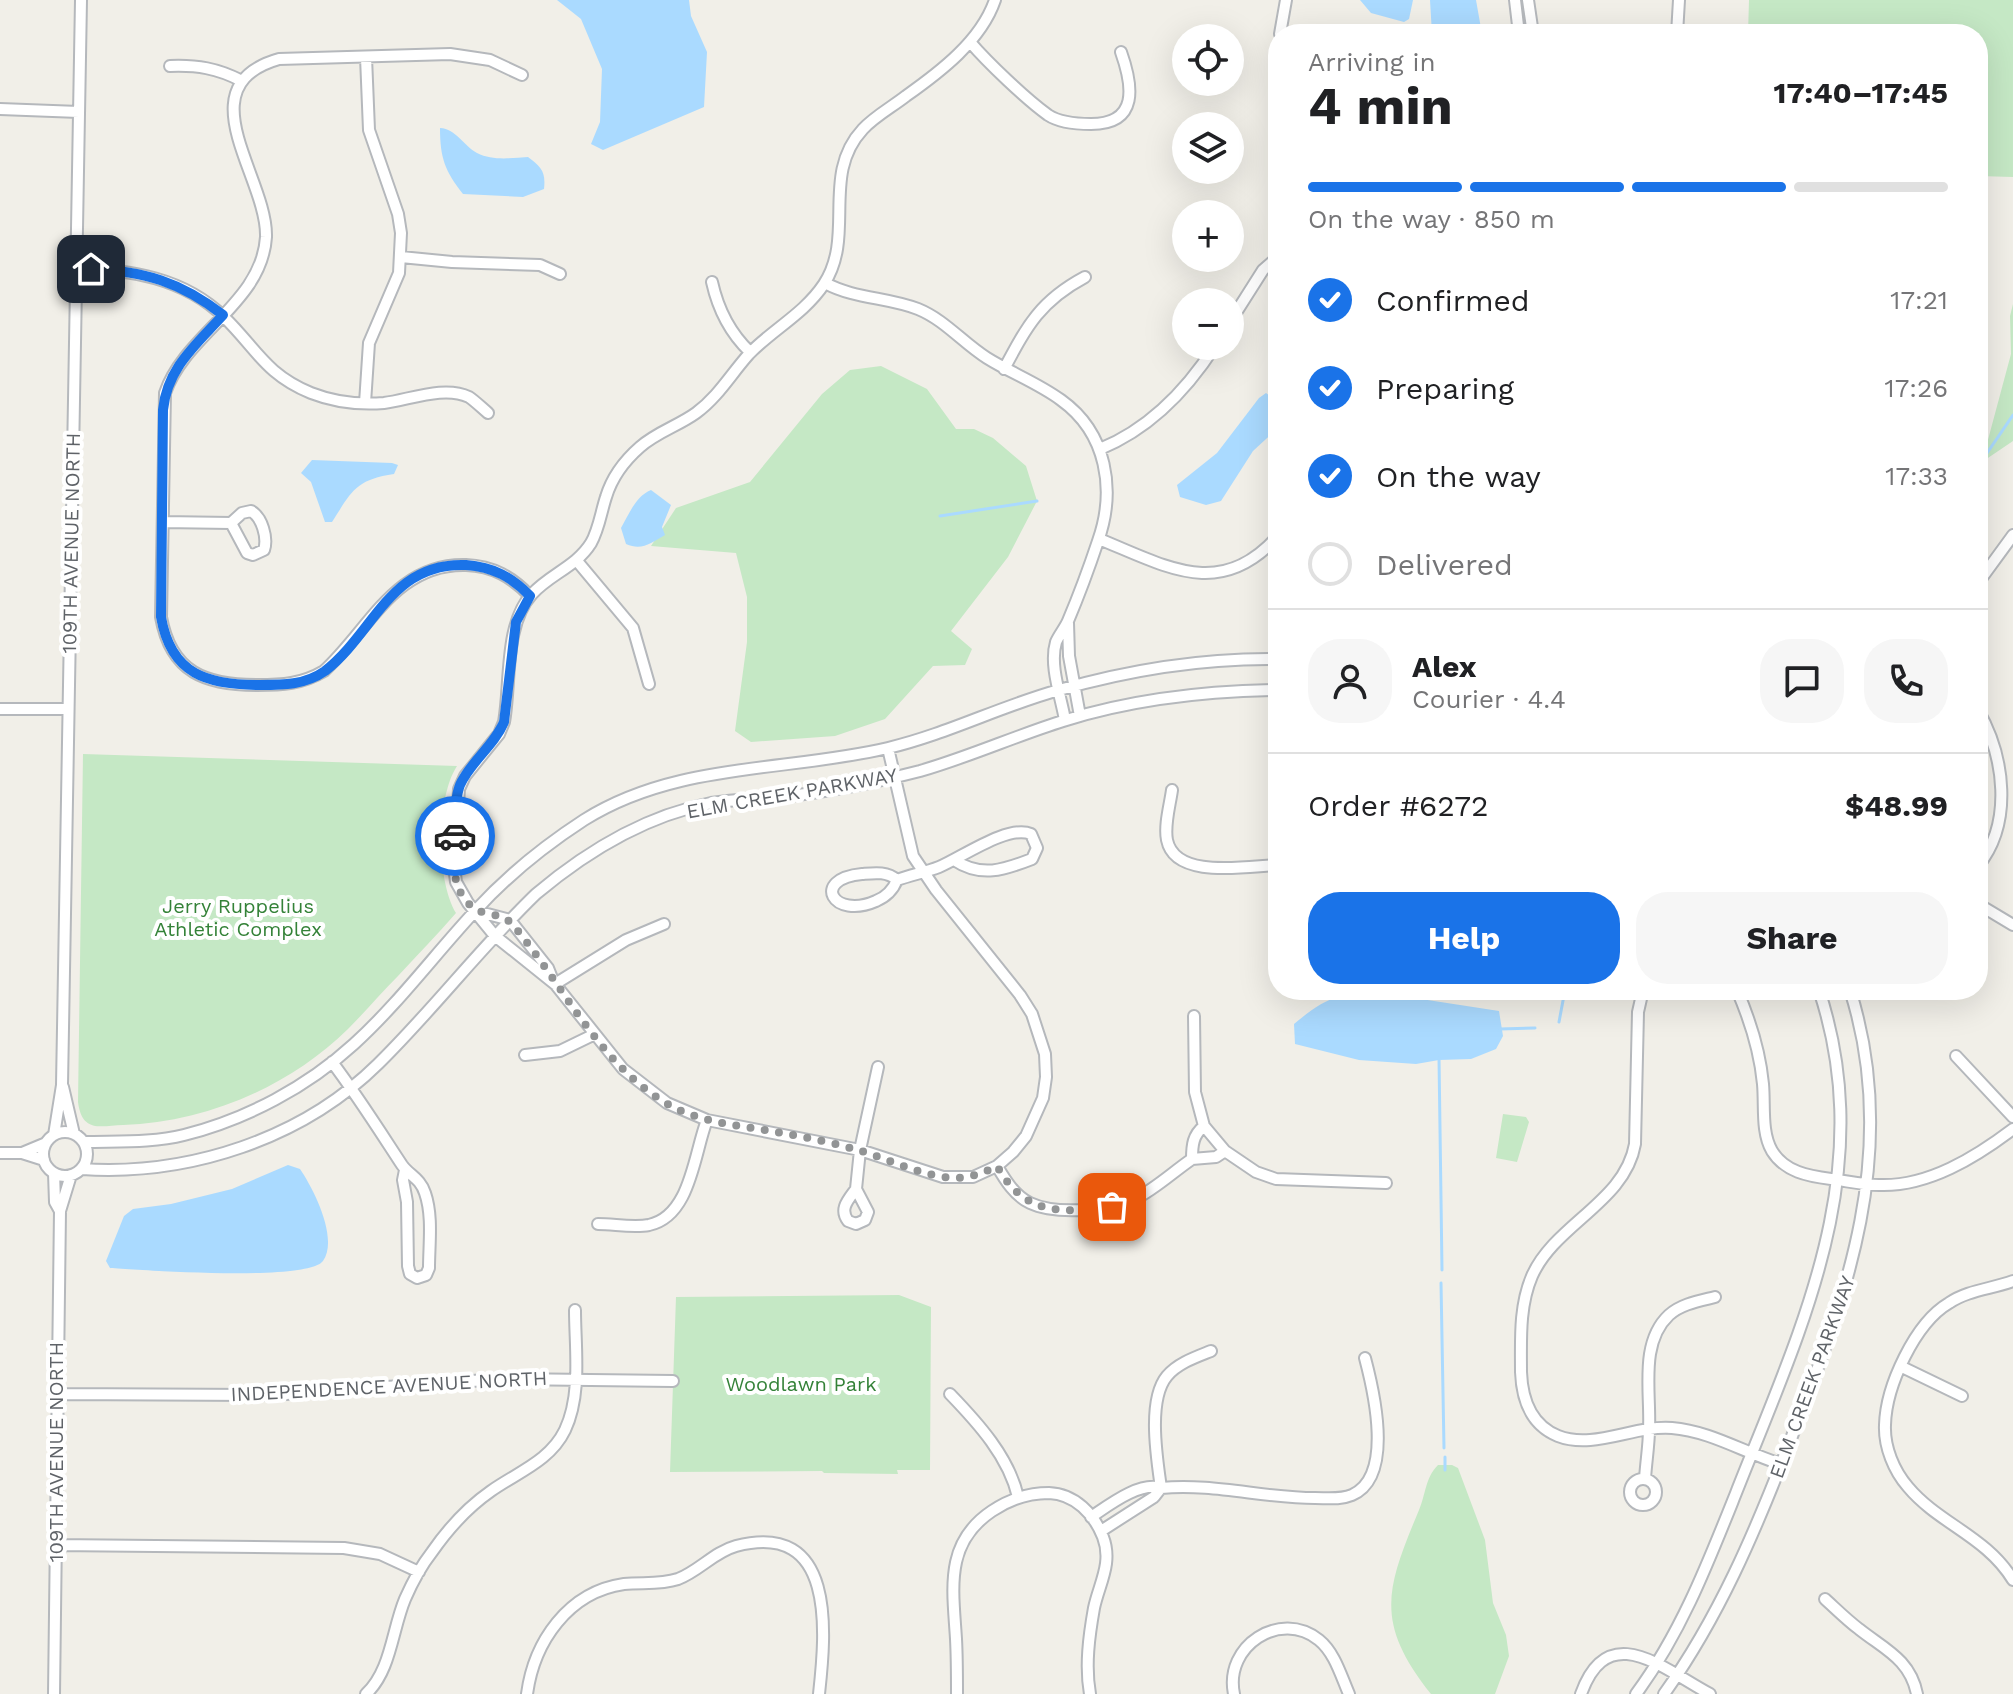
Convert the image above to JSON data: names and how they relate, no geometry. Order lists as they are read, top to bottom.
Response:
{
  "streets": {
    "street": ["109TH AVENUE NORTH", "ELM CREEK PARKWAY", "INDEPENDENCE AVENUE NORTH"]
  },
  "crossings": [
    ["109TH AVENUE NORTH", "ELM CREEK PARKWAY"],
    ["109TH AVENUE NORTH", "INDEPENDENCE AVENUE NORTH"]
  ],
  "parks": ["Jerry Ruppelius Athletic Complex", "Woodlawn Park"],
  "page": {
    "map_buttons": ["+", "−"],
    "heading": ["4 min", "Arriving in", "17:40–17:45"],
    "panel": [
      "Alex",
      "Courier · 4.4",
      "Order #6272",
      "$48.99"
    ],
    "bar": "On the way · 850 m",
    "list": [
      ["Confirmed", "17:21"],
      ["Preparing", "17:26"],
      ["On the way", "17:33"],
      "Delivered"
    ],
    "buttons": ["Help", "Share"]
  }
}
